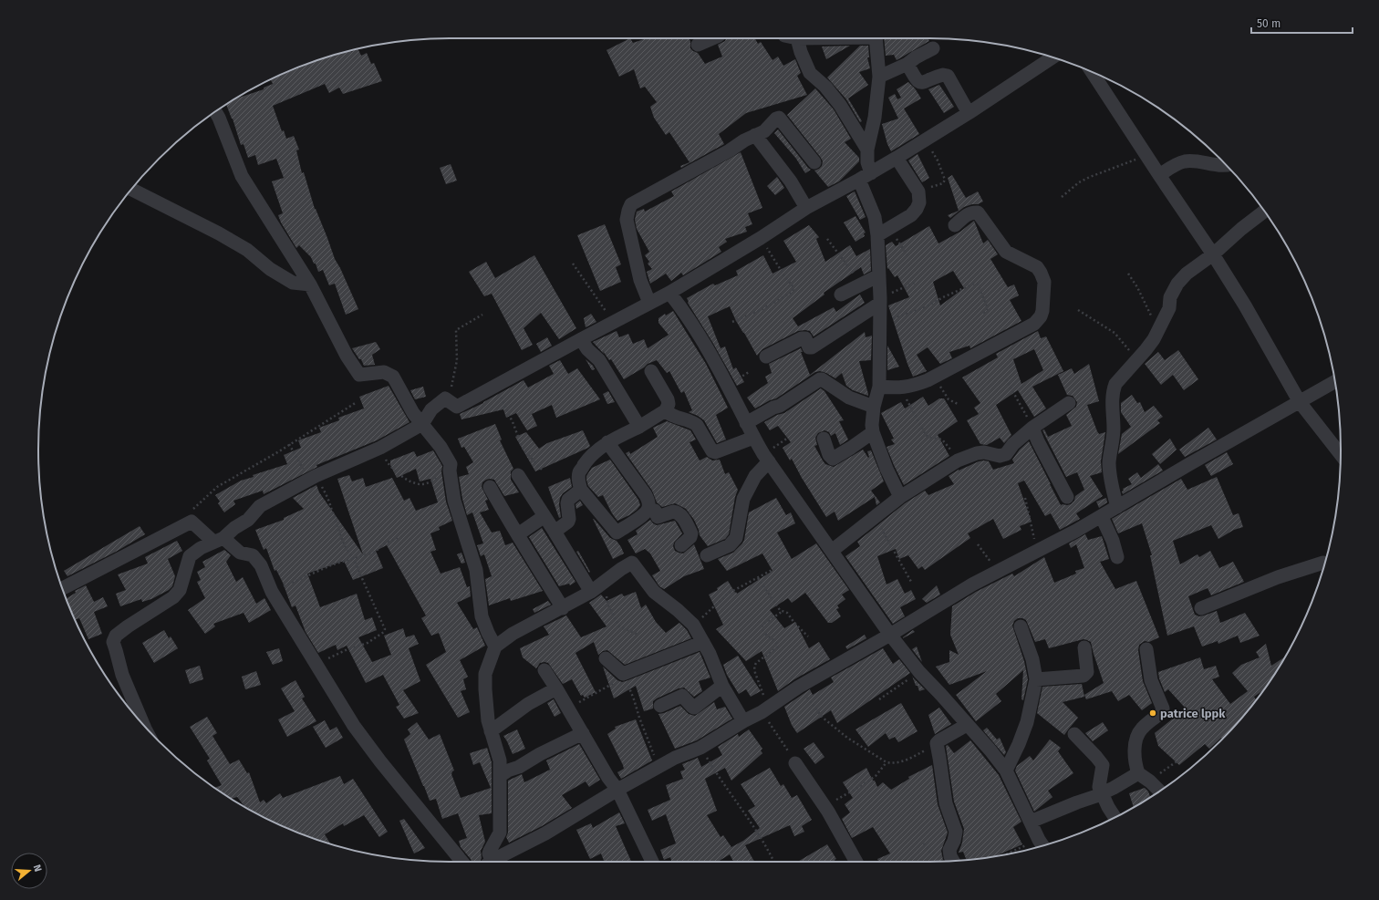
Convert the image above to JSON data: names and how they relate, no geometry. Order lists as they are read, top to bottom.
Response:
{
  "places": ["patrice lppk"],
  "scale_bar": "50 m",
  "north": "right"
}
